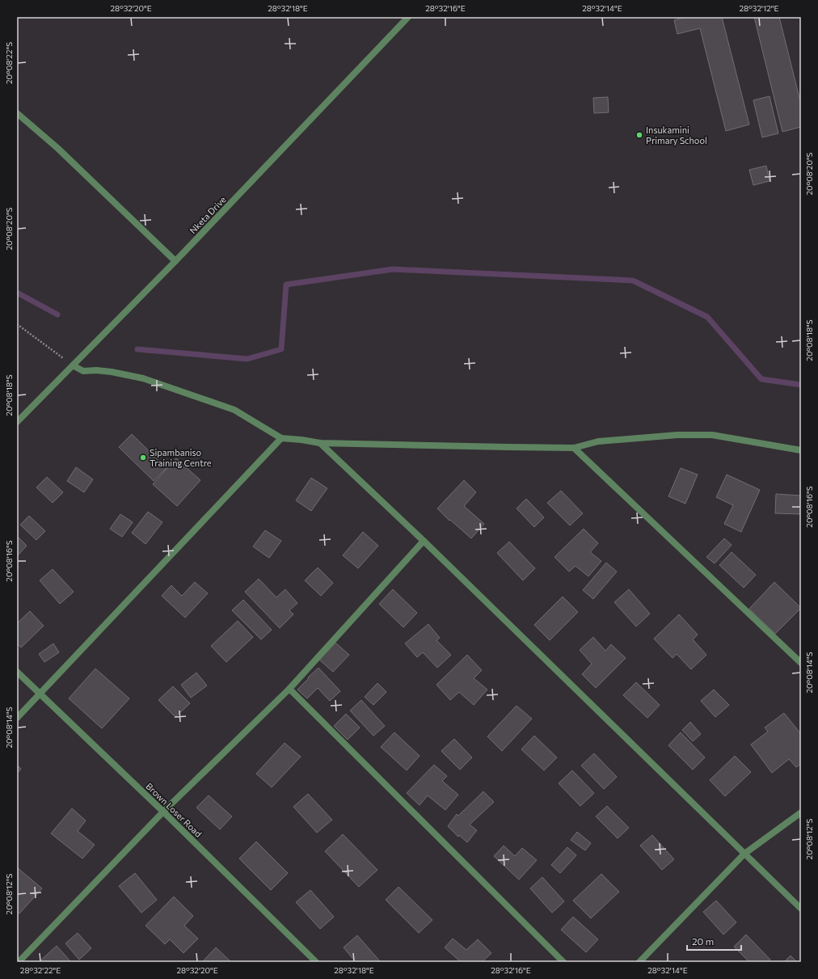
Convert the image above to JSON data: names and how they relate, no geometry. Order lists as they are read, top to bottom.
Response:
{
  "streets": {
    "street": ["Nketa Drive", "Brown Loser Road"]
  },
  "places": ["Insukamini Primary School", "Sipambaniso Training Centre"],
  "scale_bar": "20 m",
  "coordinates": [
    "28°32'20\"E",
    "28°32'18\"E",
    "28°32'16\"E",
    "28°32'14\"E",
    "28°32'12\"E",
    "20°08'22\"S",
    "20°08'20\"S",
    "20°08'18\"S",
    "20°08'16\"S",
    "20°08'14\"S",
    "20°08'12\"S",
    "28°32'22\"E"
  ]
}
